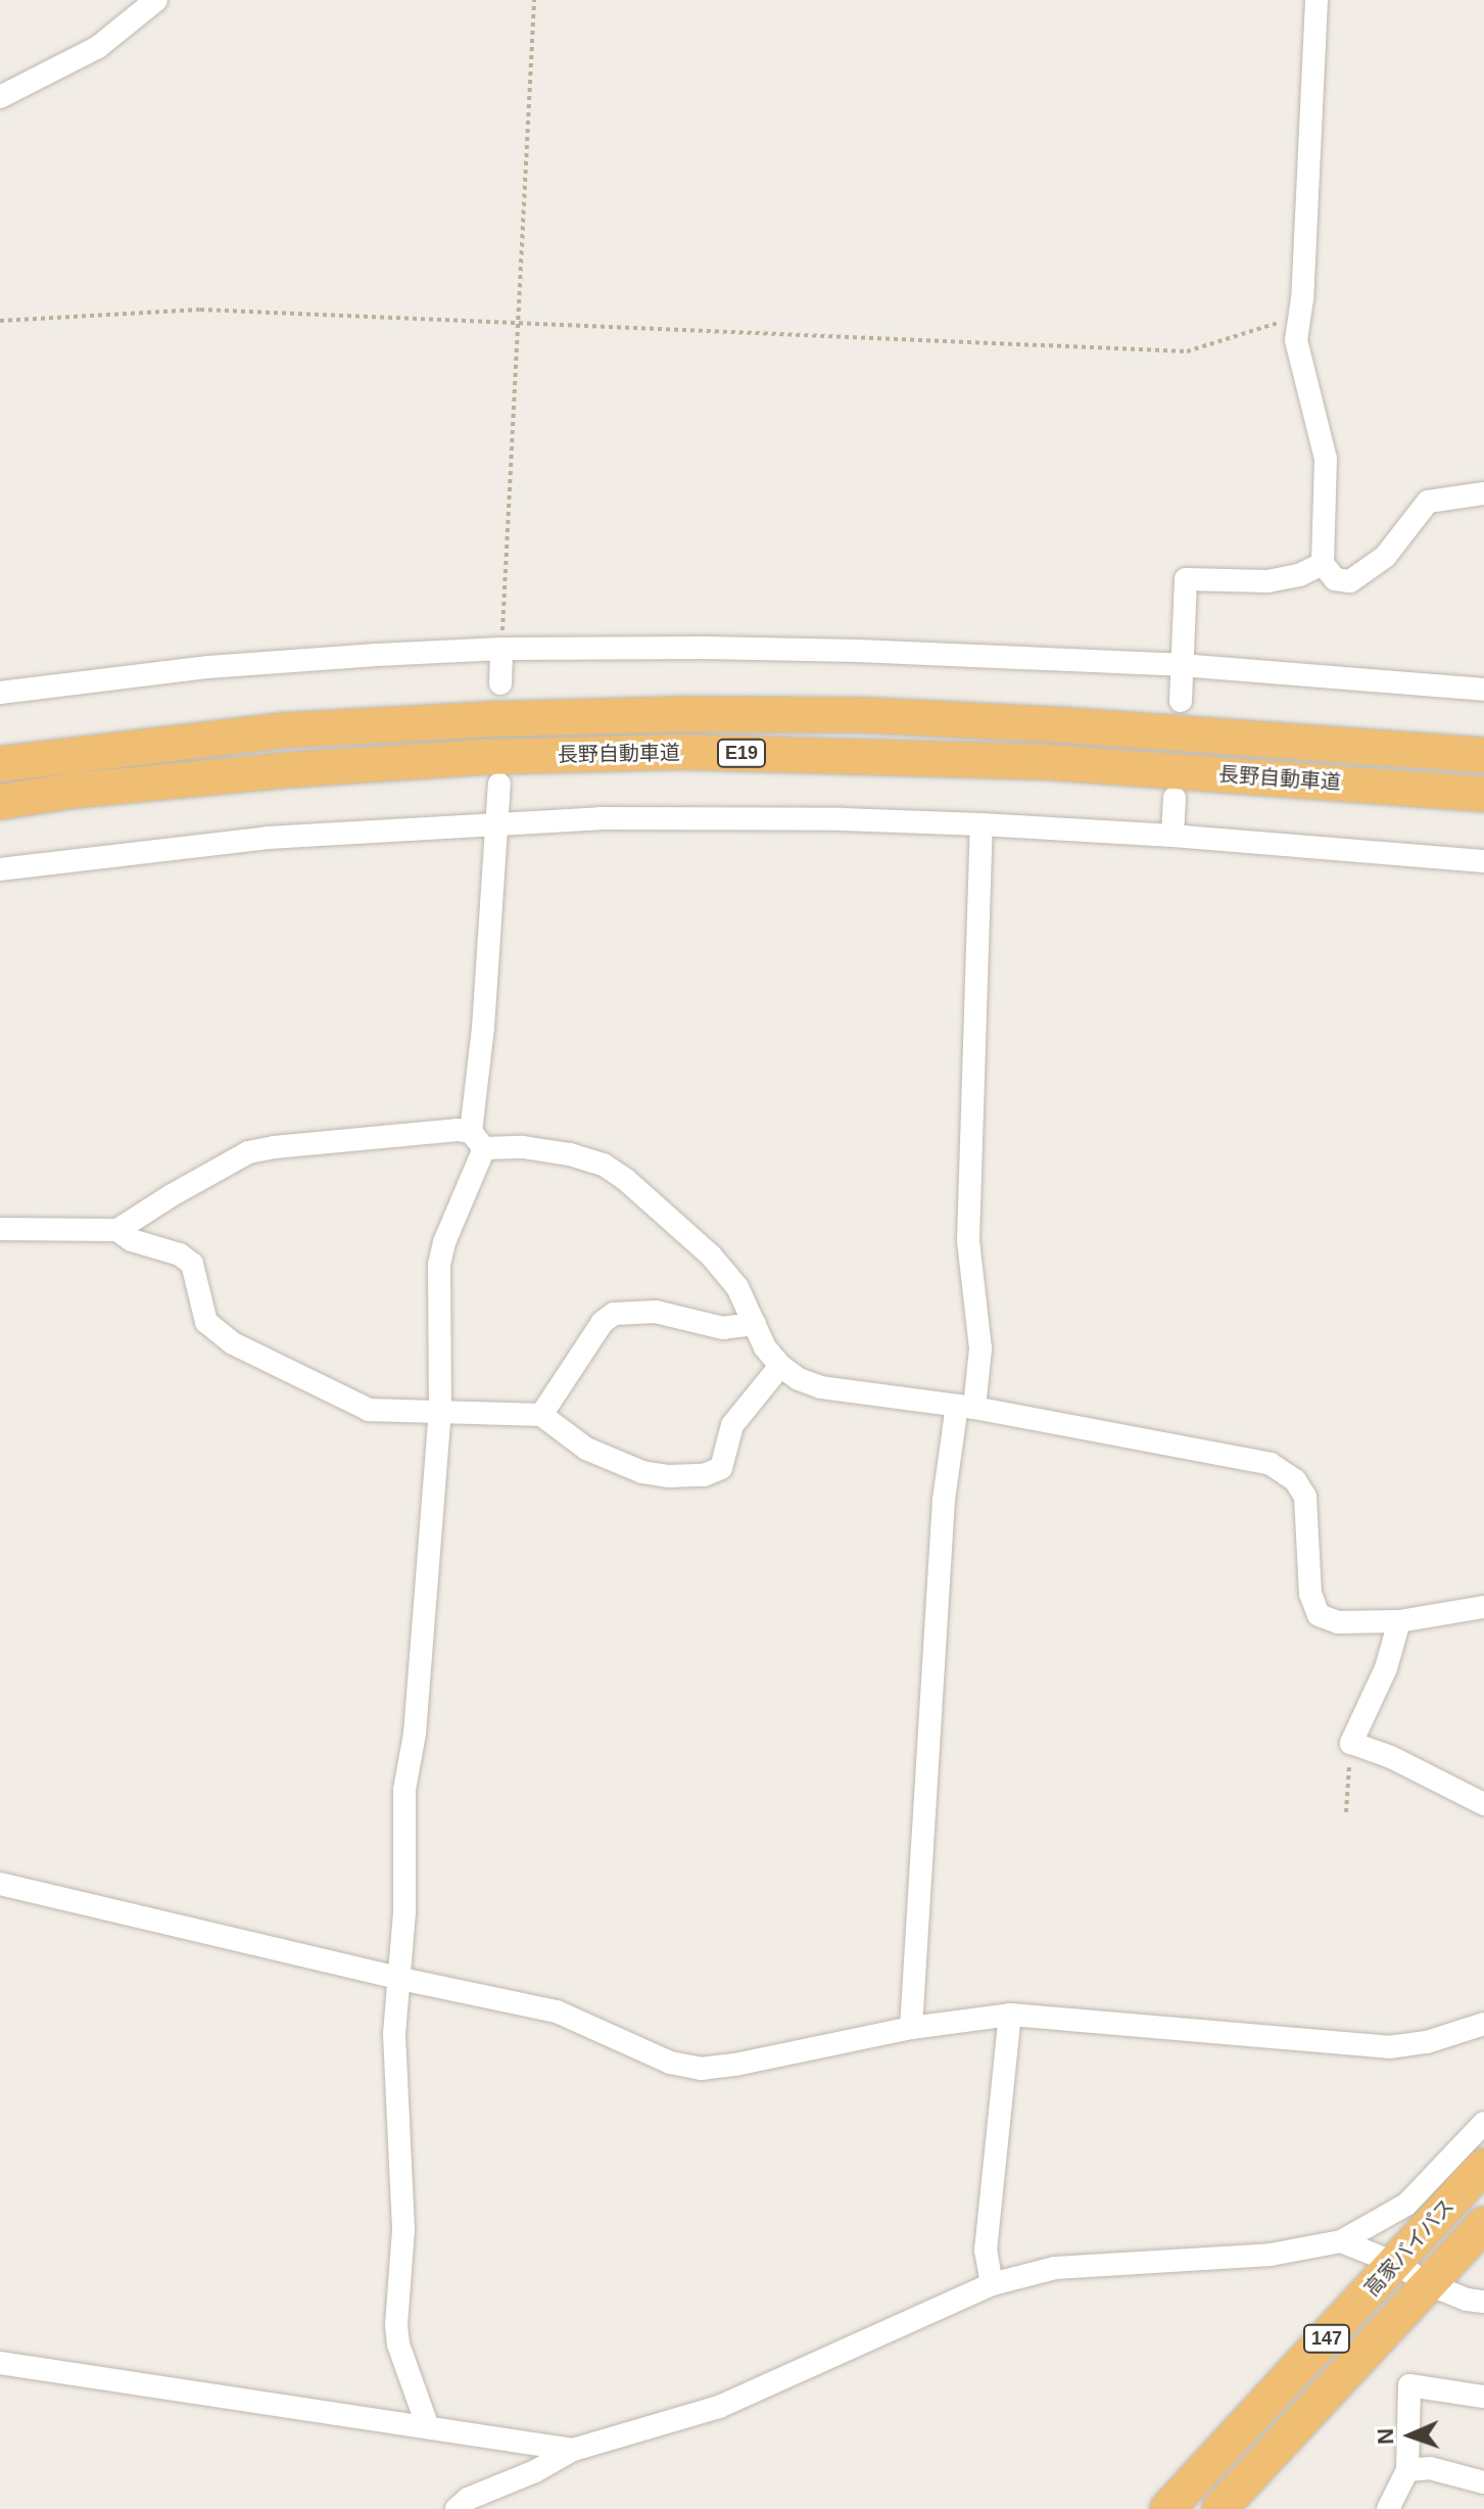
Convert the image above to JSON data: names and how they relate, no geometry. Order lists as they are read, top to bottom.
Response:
{
  "streets": {
    "highway": [
      "E19",
      "長野自動車道",
      "高家バイパス",
      "147"
    ]
  },
  "north": "left"
}
